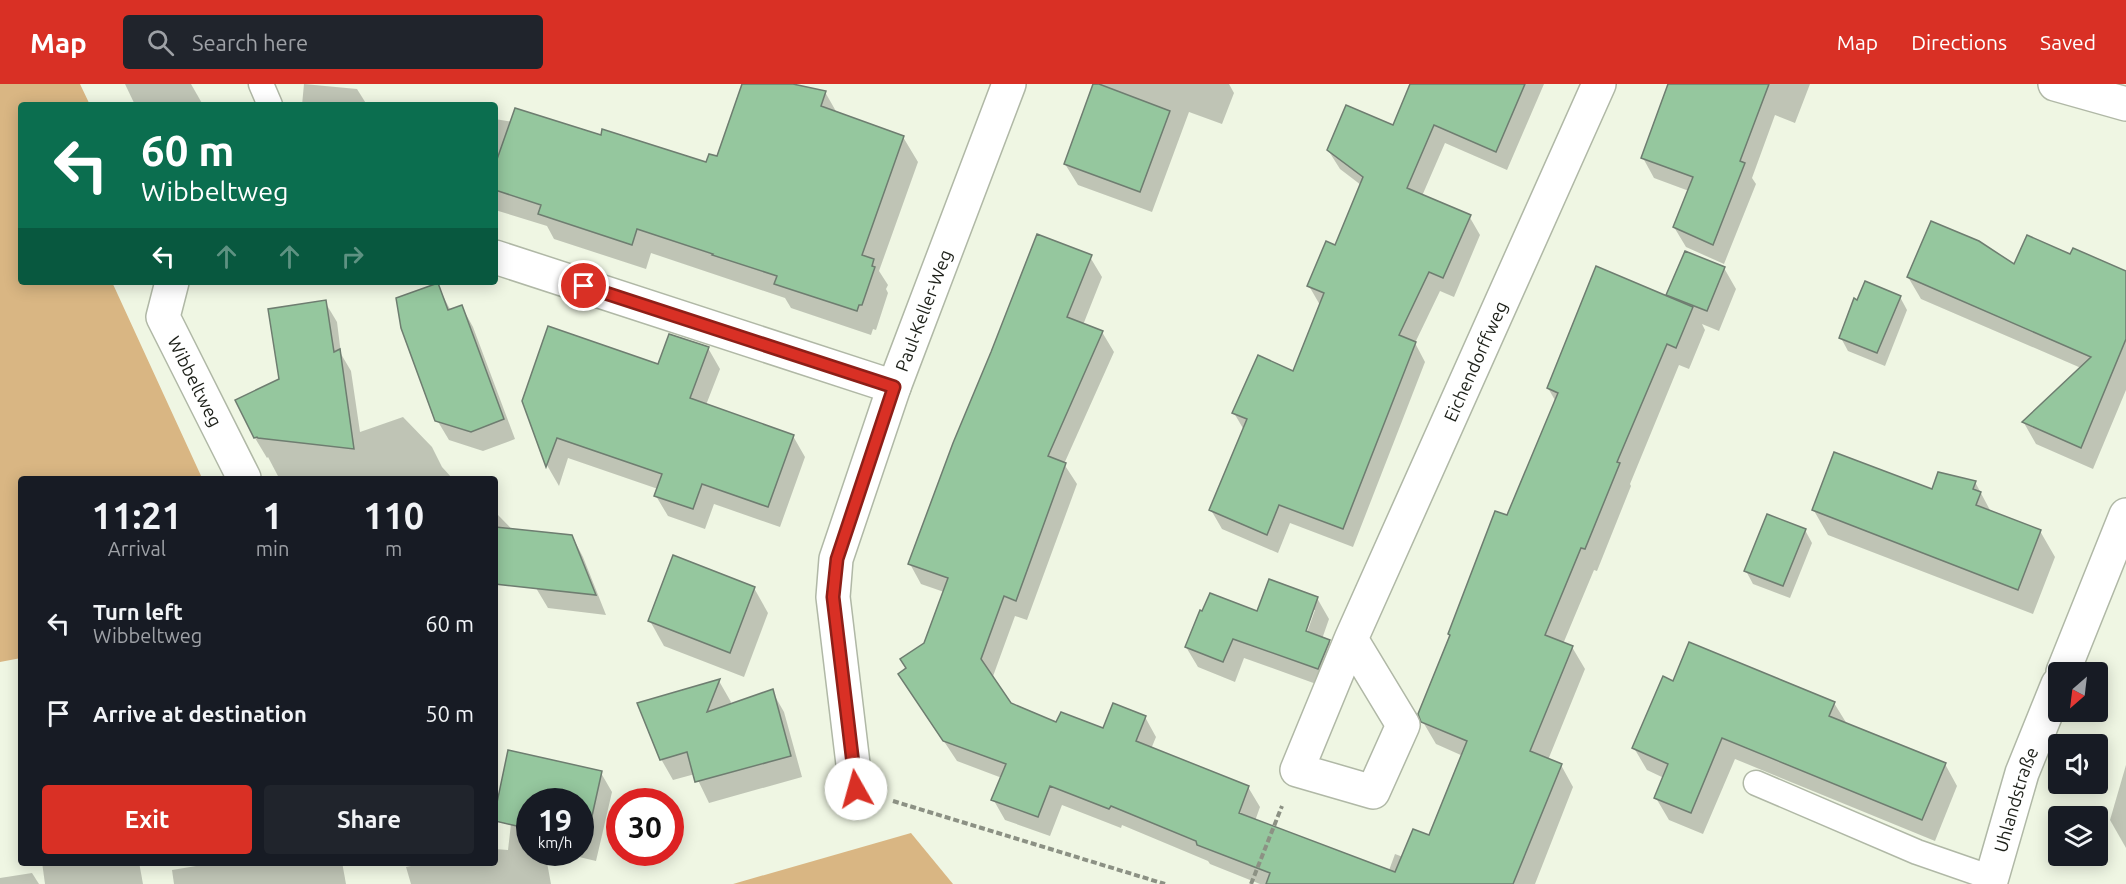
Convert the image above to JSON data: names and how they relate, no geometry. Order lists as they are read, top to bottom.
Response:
{
  "streets": {
    "street": [
      "Paul-Keller-Weg",
      "Eichendorffweg",
      "Wibbeltweg",
      "Uhlandstraße"
    ]
  },
  "north": "bottom left",
  "page": {
    "header": "Map",
    "search": "Search here",
    "nav": ["Map", "Directions", "Saved"],
    "turn": ["60 m", "Wibbeltweg"],
    "eta": [
      "11:21",
      "Arrival",
      "1",
      "min",
      "110",
      "m"
    ],
    "list": [
      {
        "name": "Turn left",
        "note": "Wibbeltweg",
        "value": "60 m"
      },
      {
        "name": "Arrive at destination",
        "value": "50 m"
      }
    ],
    "buttons": ["Exit", "Share"],
    "speed": "19 km/h",
    "limit": "30"
  }
}
